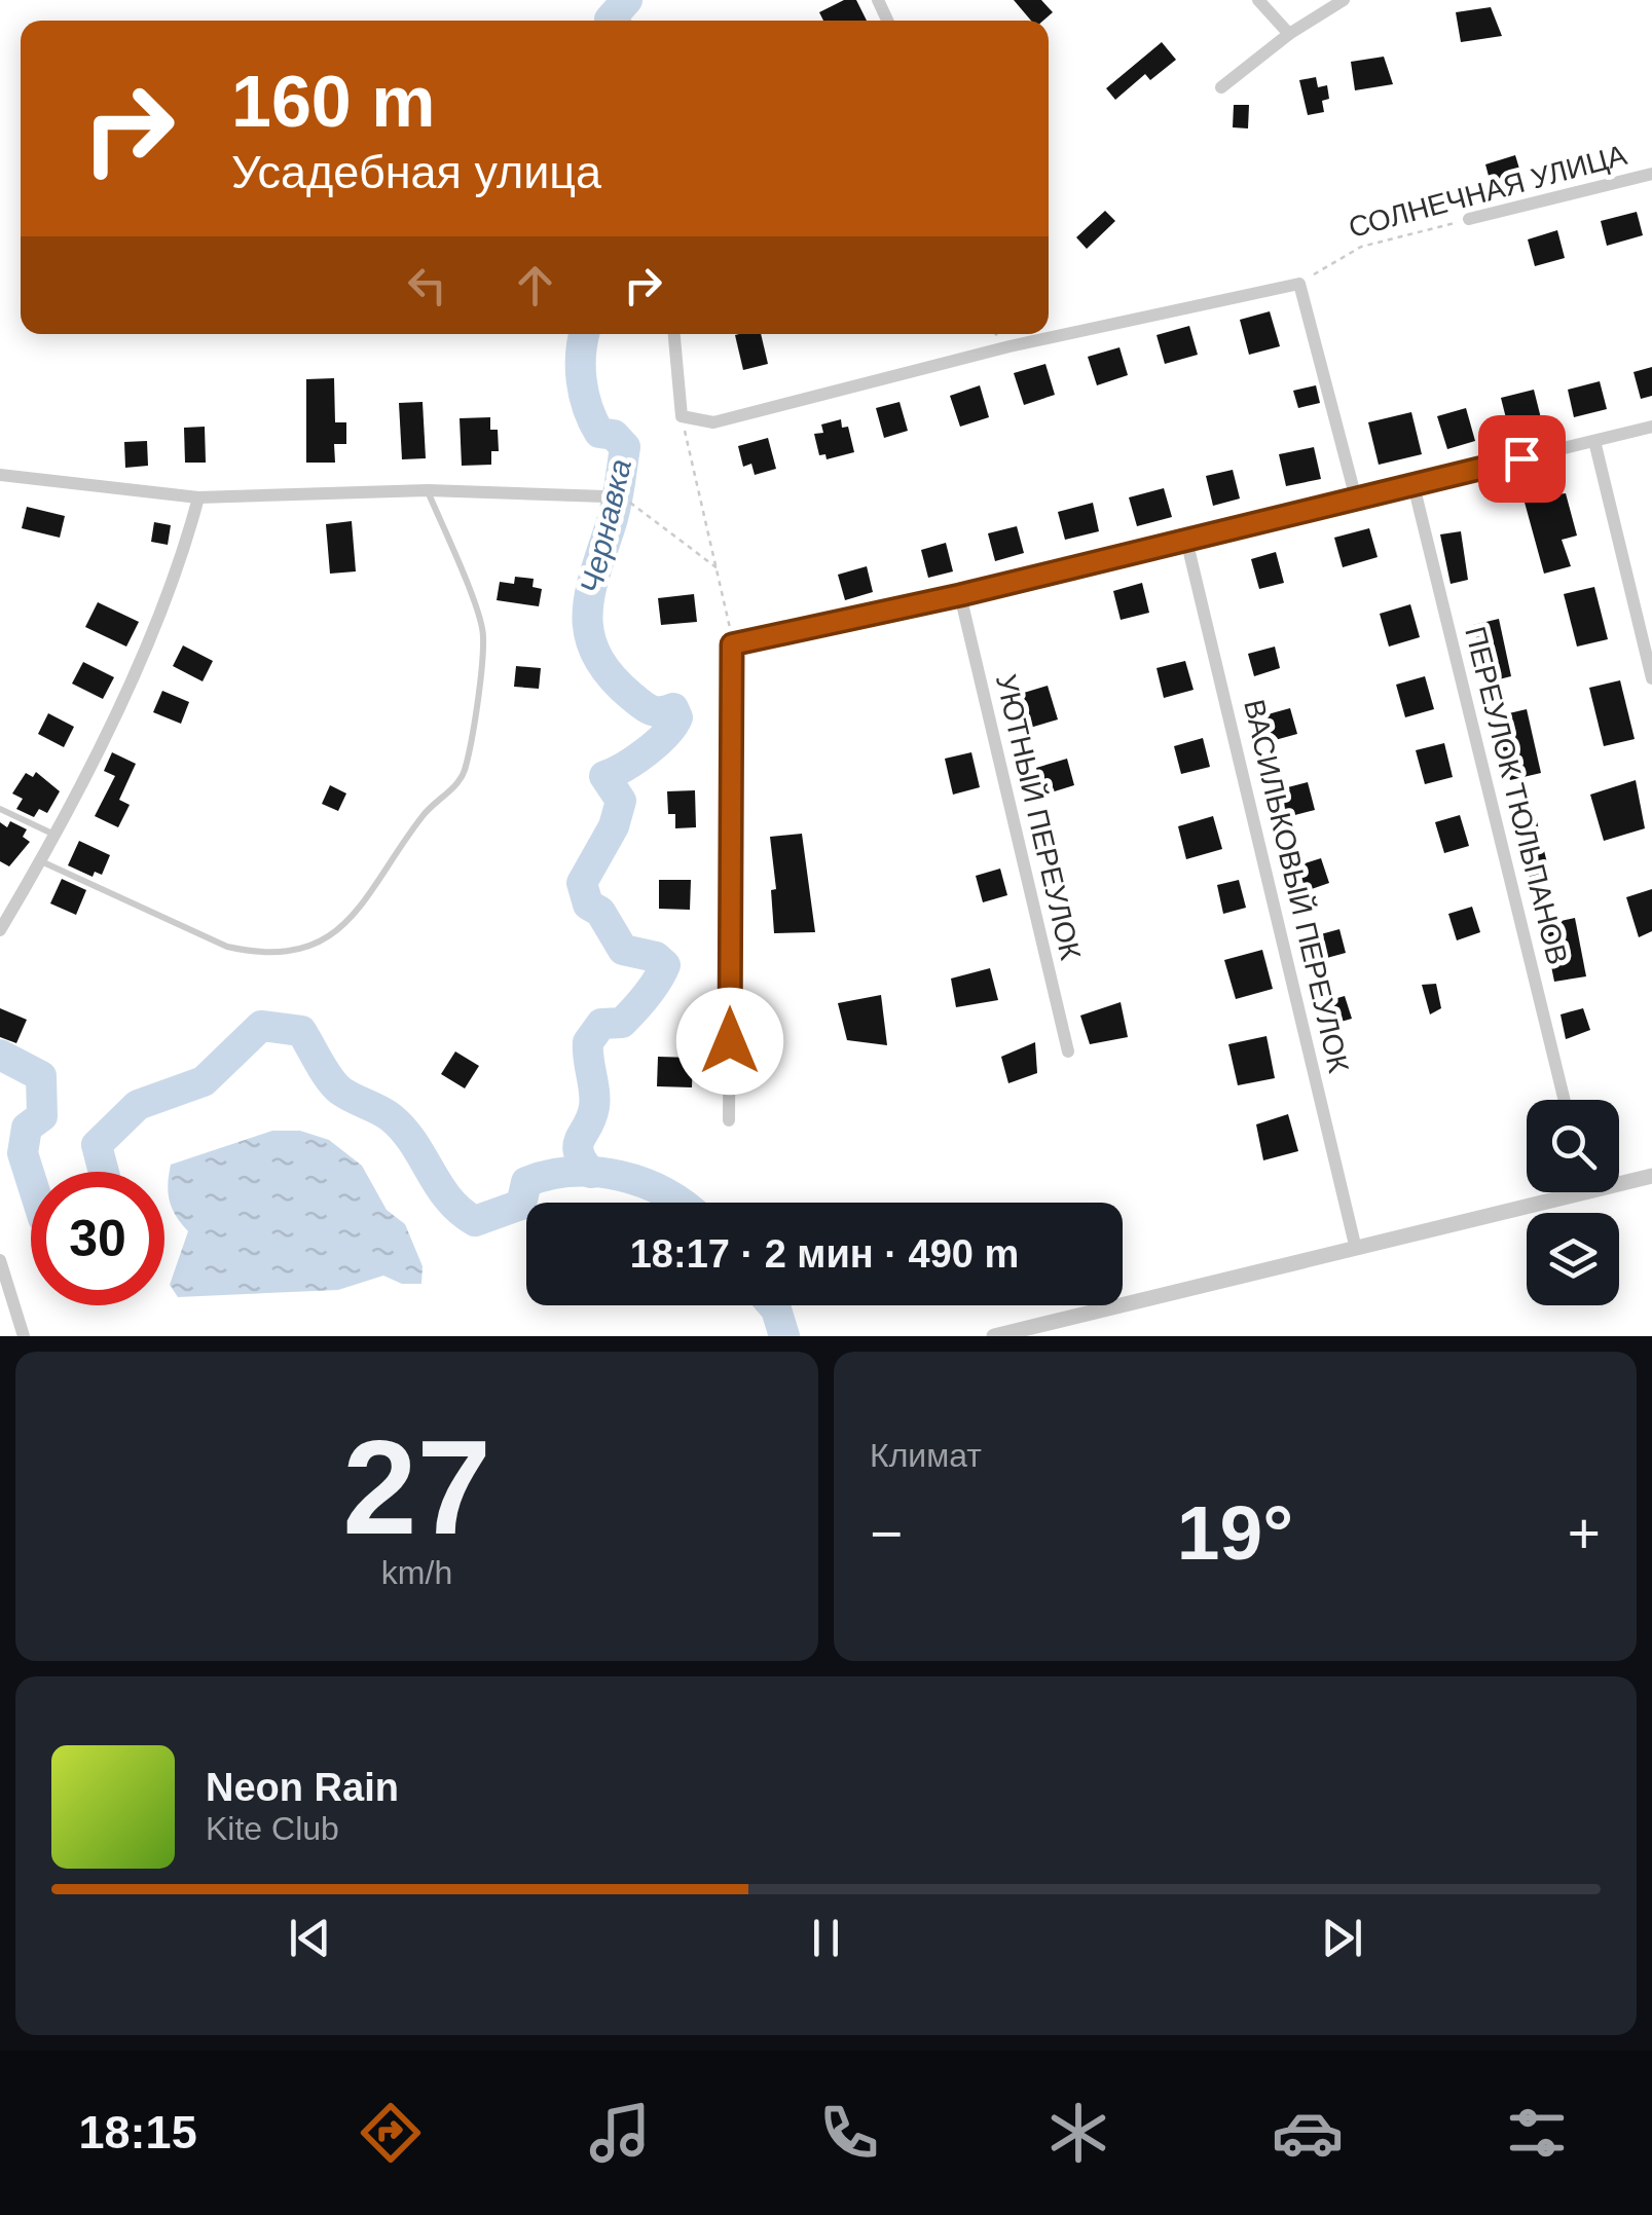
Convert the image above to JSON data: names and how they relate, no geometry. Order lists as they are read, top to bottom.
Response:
{
  "streets": {
    "street": [
      "СОЛНЕЧНАЯ УЛИЦА",
      "ПЕРЕУЛОК ТЮЛЬПАНОВ",
      "УЮТНЫЙ ПЕРЕУЛОК",
      "ВАСИЛЬКОВЫЙ ПЕРЕУЛОК"
    ]
  },
  "water": ["Чернавка"],
  "page": {
    "turn": ["160 m", "Усадебная улица"],
    "limit": "30",
    "trip": "18:17 · 2 мин · 490 m",
    "tile": [
      ["27", "km/h"],
      "Климат"
    ],
    "heat": ["−", "19°", "+"],
    "song": ["Neon Rain", "Kite Club"],
    "tabs": "18:15"
  }
}
